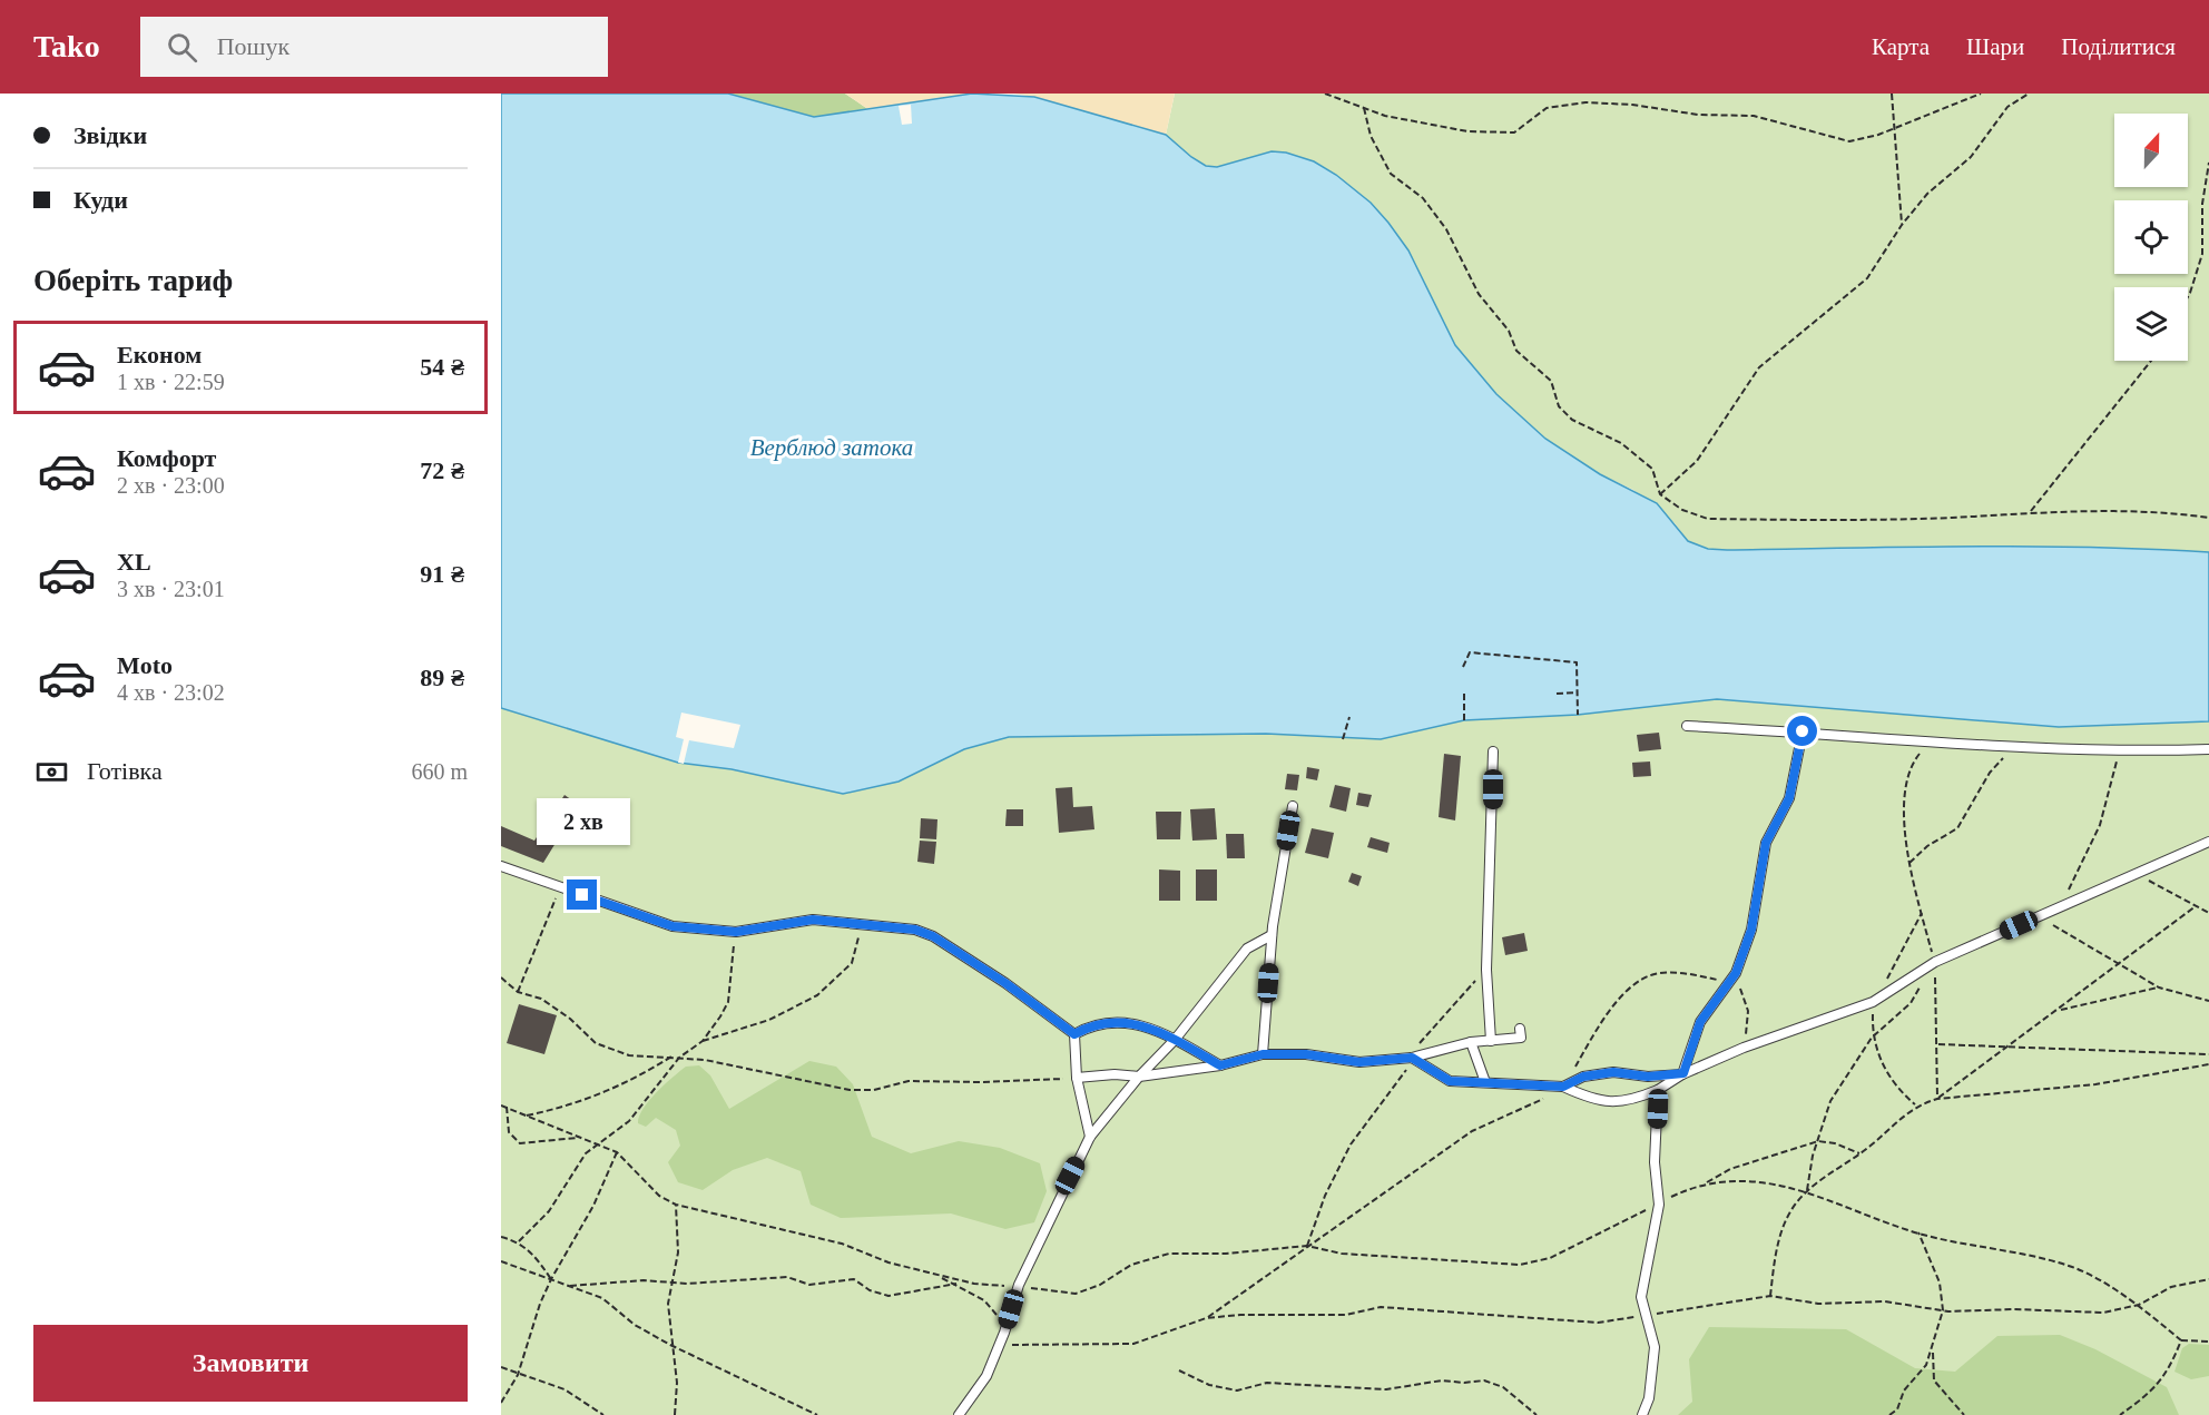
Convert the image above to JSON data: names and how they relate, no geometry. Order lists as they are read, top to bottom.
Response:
{
  "water": ["Верблюд затока"],
  "north": "top",
  "page": {
    "header": "Tako",
    "search": "Пошук",
    "nav": ["Карта", "Шари", "Поділитися"],
    "banner": ["Звідки", "Куди"],
    "heading": "Оберіть тариф",
    "list": [
      {
        "name": "Економ",
        "note": "1 хв · 22:59",
        "value": "54 ₴"
      },
      {
        "name": "Комфорт",
        "note": "2 хв · 23:00",
        "value": "72 ₴"
      },
      {
        "name": "XL",
        "note": "3 хв · 23:01",
        "value": "91 ₴"
      },
      {
        "name": "Moto",
        "note": "4 хв · 23:02",
        "value": "89 ₴"
      }
    ],
    "pay": ["Готівка", "660 m"],
    "bubble": "2 хв",
    "buttons": "Замовити"
  }
}
